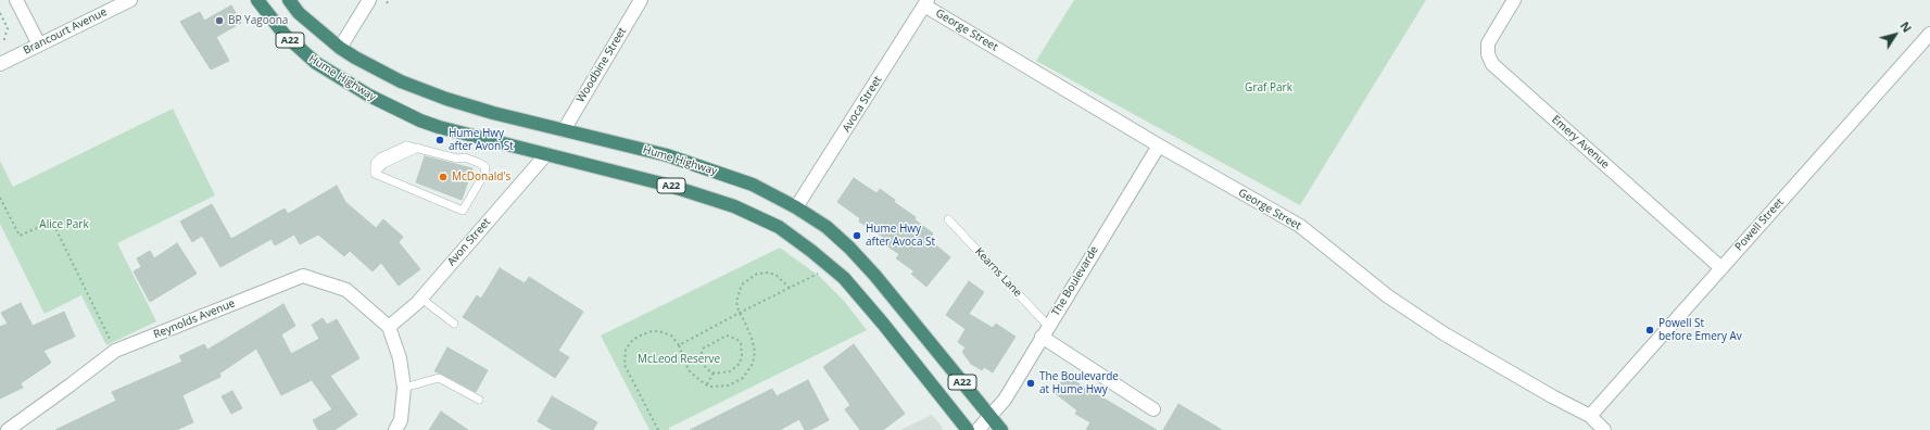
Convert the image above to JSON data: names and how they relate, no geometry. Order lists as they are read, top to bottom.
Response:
{
  "streets": {
    "highway": ["A22", "Hume Highway"],
    "street": [
      "George Street",
      "Brancourt Avenue",
      "Woodbine Street",
      "Avoca Street",
      "Emery Avenue",
      "Powell Street",
      "Avon Street",
      "Kearns Lane",
      "The Boulevarde",
      "Reynolds Avenue"
    ]
  },
  "crossings": [
    ["George Street", "Avoca Street"],
    ["George Street", "Powell Street"],
    ["George Street", "The Boulevarde"],
    ["Woodbine Street", "Hume Highway"],
    ["Hume Highway", "Avoca Street"],
    ["Hume Highway", "Avon Street"],
    ["Hume Highway", "The Boulevarde"],
    ["Emery Avenue", "Powell Street"],
    ["Avon Street", "Reynolds Avenue"],
    ["Kearns Lane", "The Boulevarde"]
  ],
  "parks": ["Graf Park", "Alice Park", "McLeod Reserve"],
  "places": [
    "BP Yagoona",
    "Hume Hwy after Avon St",
    "McDonald's",
    "Hume Hwy after Avoca St",
    "Powell St before Emery Av",
    "The Boulevarde at Hume Hwy"
  ],
  "north": "top right"
}
